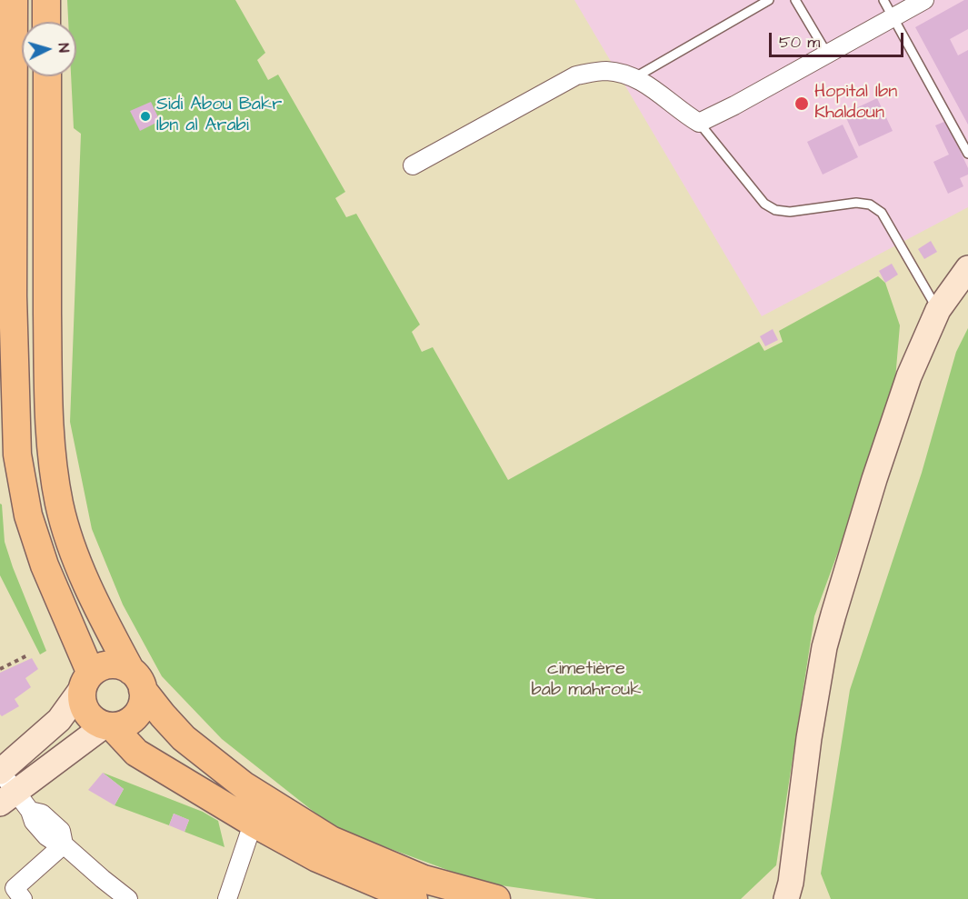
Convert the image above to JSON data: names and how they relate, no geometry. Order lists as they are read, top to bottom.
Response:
{
  "parks": ["cimetière bab mahrouk"],
  "places": ["Hopital Ibn Khaldoun", "Sidi Abou Bakr Ibn al Arabi"],
  "scale_bar": "50 m",
  "north": "right"
}
